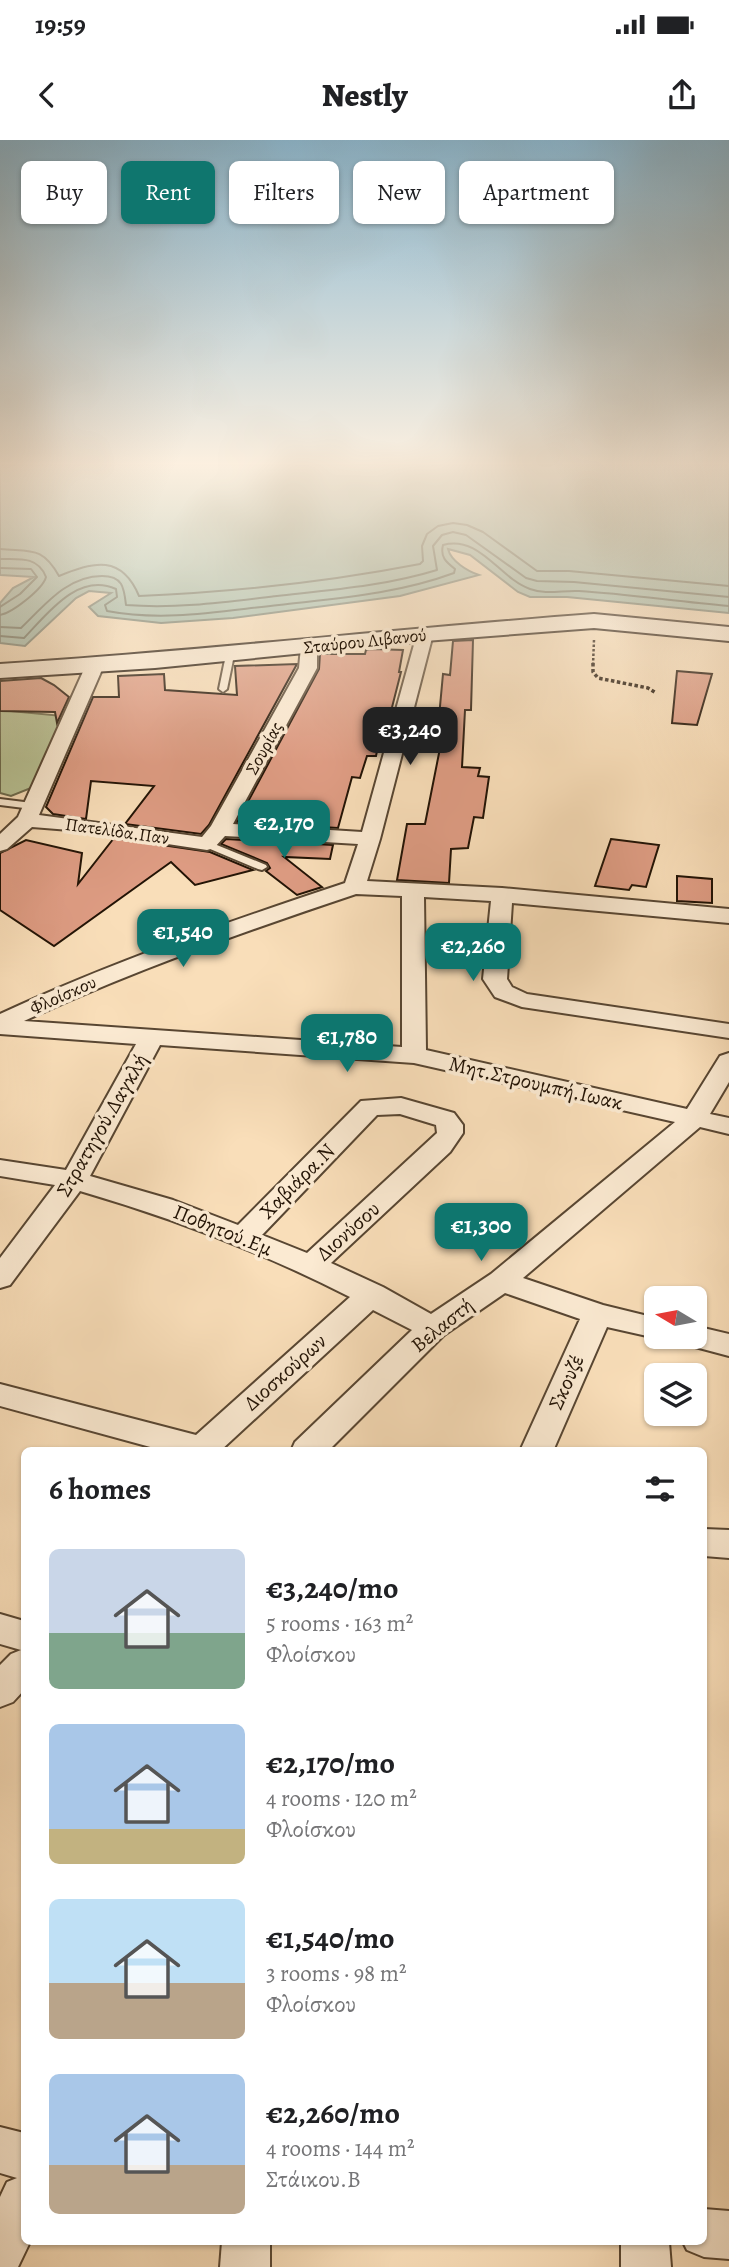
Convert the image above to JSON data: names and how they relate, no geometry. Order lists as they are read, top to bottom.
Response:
{
  "streets": {
    "main road": ["Σταύρου Λιβανού"],
    "street": [
      "Σουρίας",
      "Πατελίδα.Παν",
      "Φλοίσκου",
      "Μητ.Στρουμπή.Ιωακ",
      "Στρατηγού.Δαγκλή",
      "Χαβιάρα.Ν",
      "Ποθητού.Εμ",
      "Διονύσου",
      "Βελαστή",
      "Διοσκούρων",
      "Σκουζέ"
    ]
  },
  "crossings": [
    ["Σταύρου Λιβανού", "Σουρίας"],
    ["Σουρίας", "Πατελίδα.Παν"],
    ["Φλοίσκου", "Μητ.Στρουμπή.Ιωακ"],
    ["Μητ.Στρουμπή.Ιωακ", "Στρατηγού.Δαγκλή"],
    ["Μητ.Στρουμπή.Ιωακ", "Βελαστή"],
    ["Στρατηγού.Δαγκλή", "Ποθητού.Εμ"],
    ["Χαβιάρα.Ν", "Ποθητού.Εμ"],
    ["Χαβιάρα.Ν", "Διονύσου"],
    ["Ποθητού.Εμ", "Διονύσου"],
    ["Ποθητού.Εμ", "Βελαστή"],
    ["Ποθητού.Εμ", "Διοσκούρων"]
  ],
  "north": "left",
  "page": {
    "status": "19:59",
    "header": "Nestly",
    "chip": [
      "Buy",
      "Rent",
      "Filters",
      "New",
      "Apartment"
    ],
    "price": [
      "€3,240",
      "€2,170",
      "€1,540",
      "€2,260",
      "€1,780",
      "€1,300"
    ],
    "heading": "6 homes",
    "list": [
      {
        "name": "€3,240/mo",
        "note": "5 rooms · 163 m² · Φλοίσκου"
      },
      {
        "name": "€2,170/mo",
        "note": "4 rooms · 120 m² · Φλοίσκου"
      },
      {
        "name": "€1,540/mo",
        "note": "3 rooms · 98 m² · Φλοίσκου"
      },
      {
        "name": "€2,260/mo",
        "note": "4 rooms · 144 m² · Στάικου.Β"
      }
    ]
  }
}
